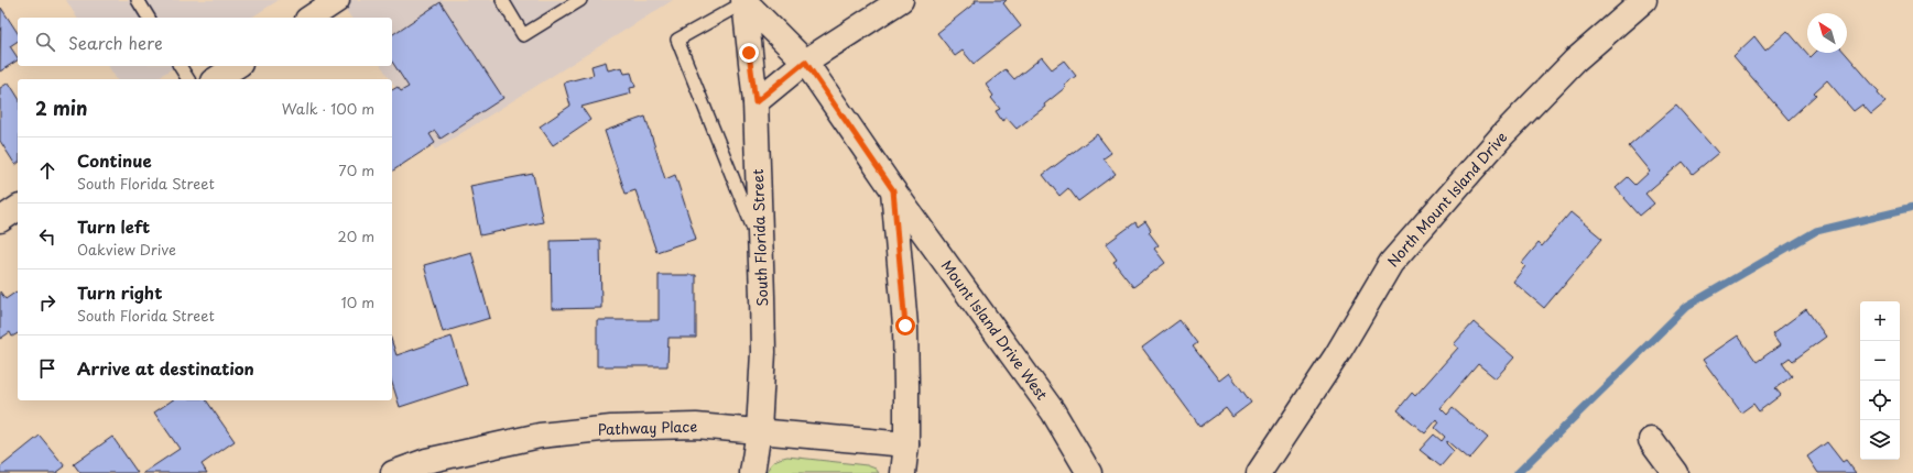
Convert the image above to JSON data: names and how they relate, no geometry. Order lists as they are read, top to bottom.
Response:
{
  "streets": {
    "street": [
      "North Mount Island Drive",
      "South Florida Street",
      "Mount Island Drive West",
      "Pathway Place"
    ]
  },
  "crossings": [
    ["South Florida Street", "Pathway Place"]
  ],
  "north": "top left",
  "page": {
    "search": "Search here",
    "heading": ["2 min", "Walk · 100 m"],
    "list": [
      ["Continue", "South Florida Street", "70 m"],
      ["Turn left", "Oakview Drive", "20 m"],
      ["Turn right", "South Florida Street", "10 m"],
      "Arrive at destination"
    ],
    "map_buttons": ["+", "−"]
  }
}
